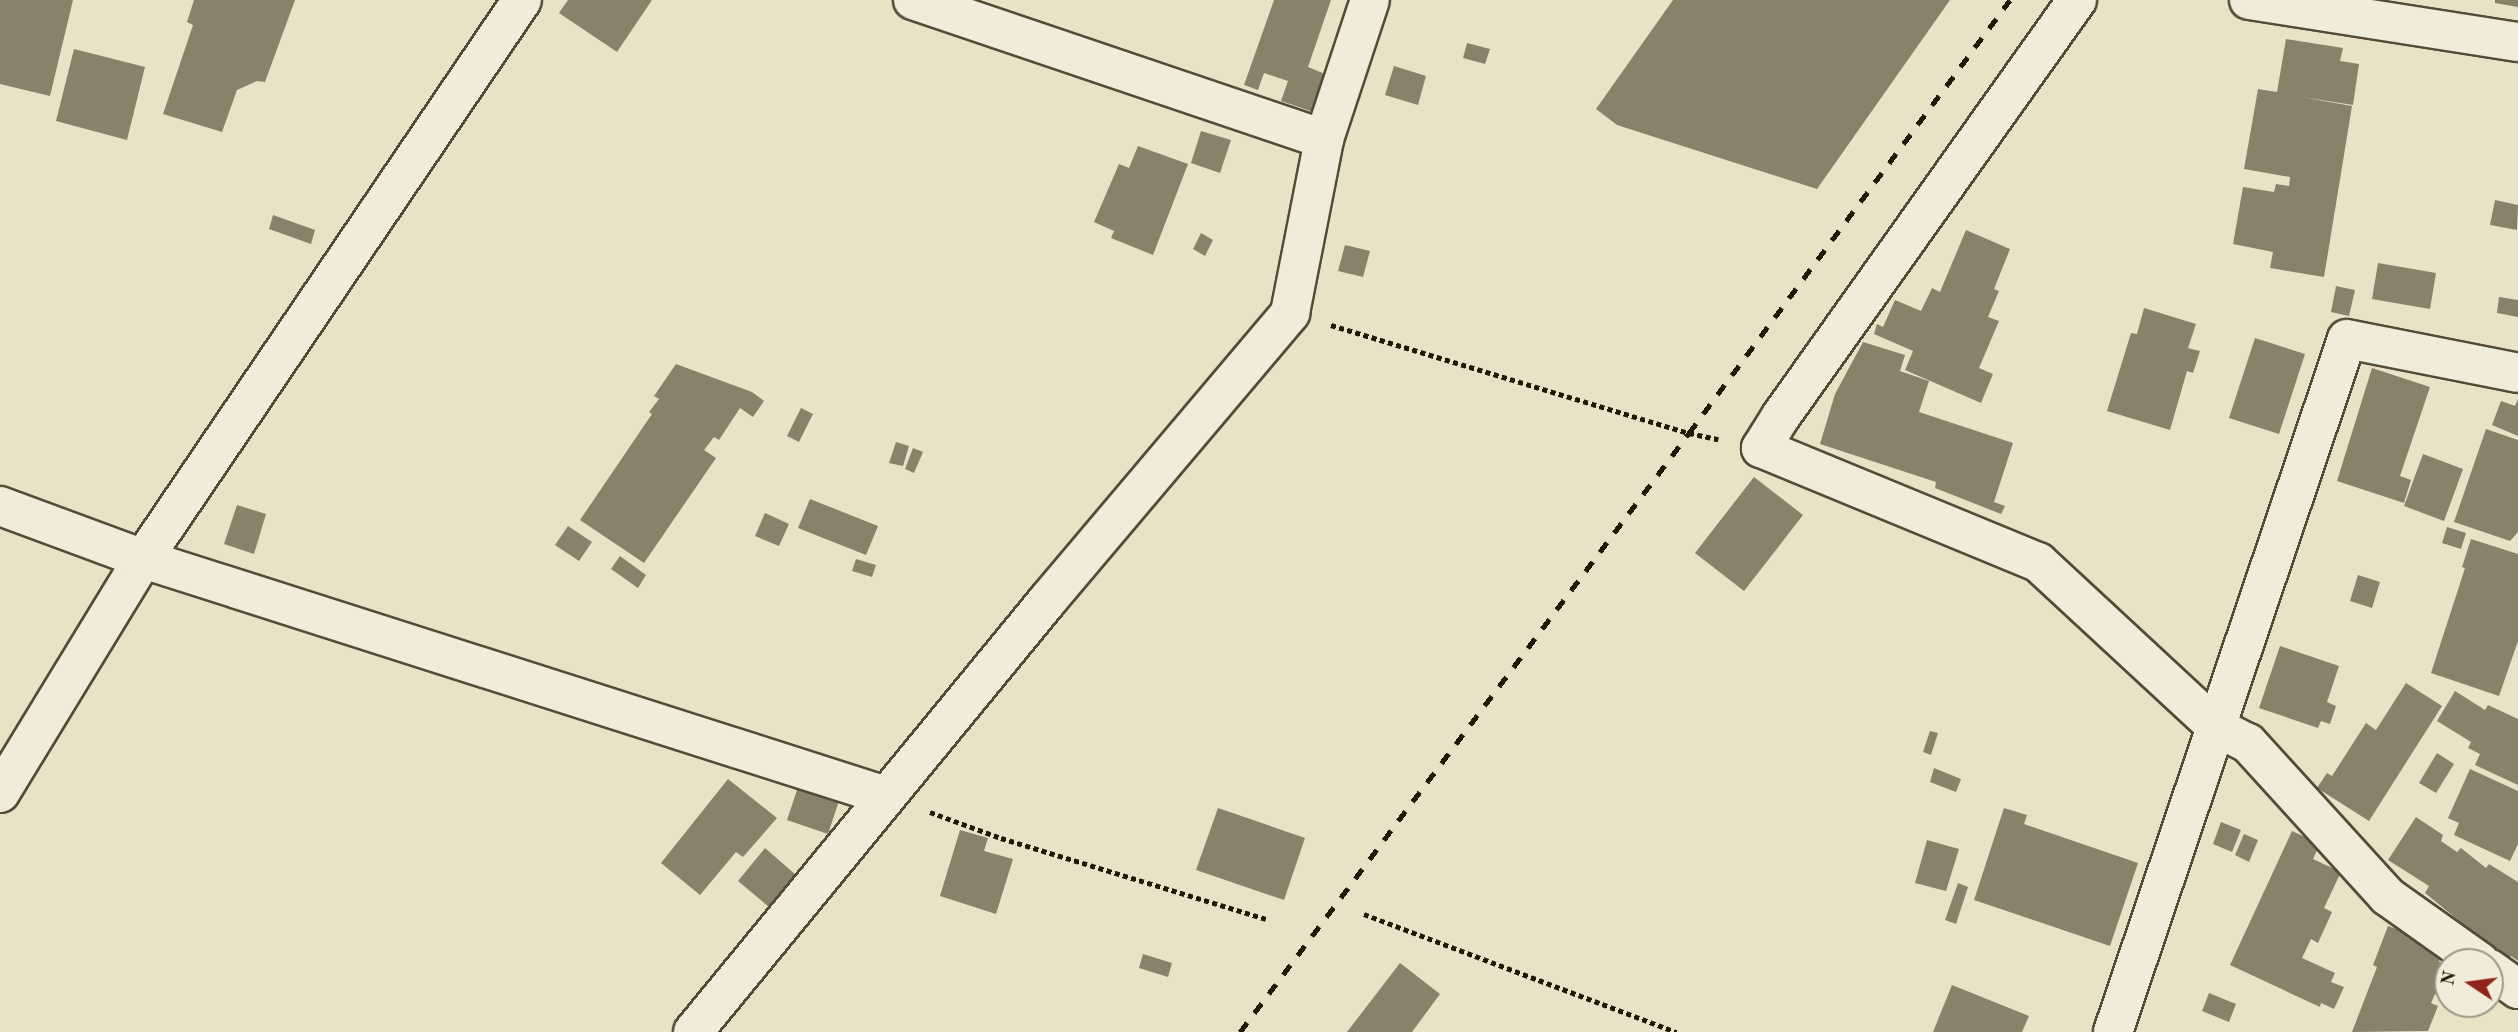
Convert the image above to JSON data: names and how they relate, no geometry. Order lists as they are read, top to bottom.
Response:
{
  "north": "left"
}
